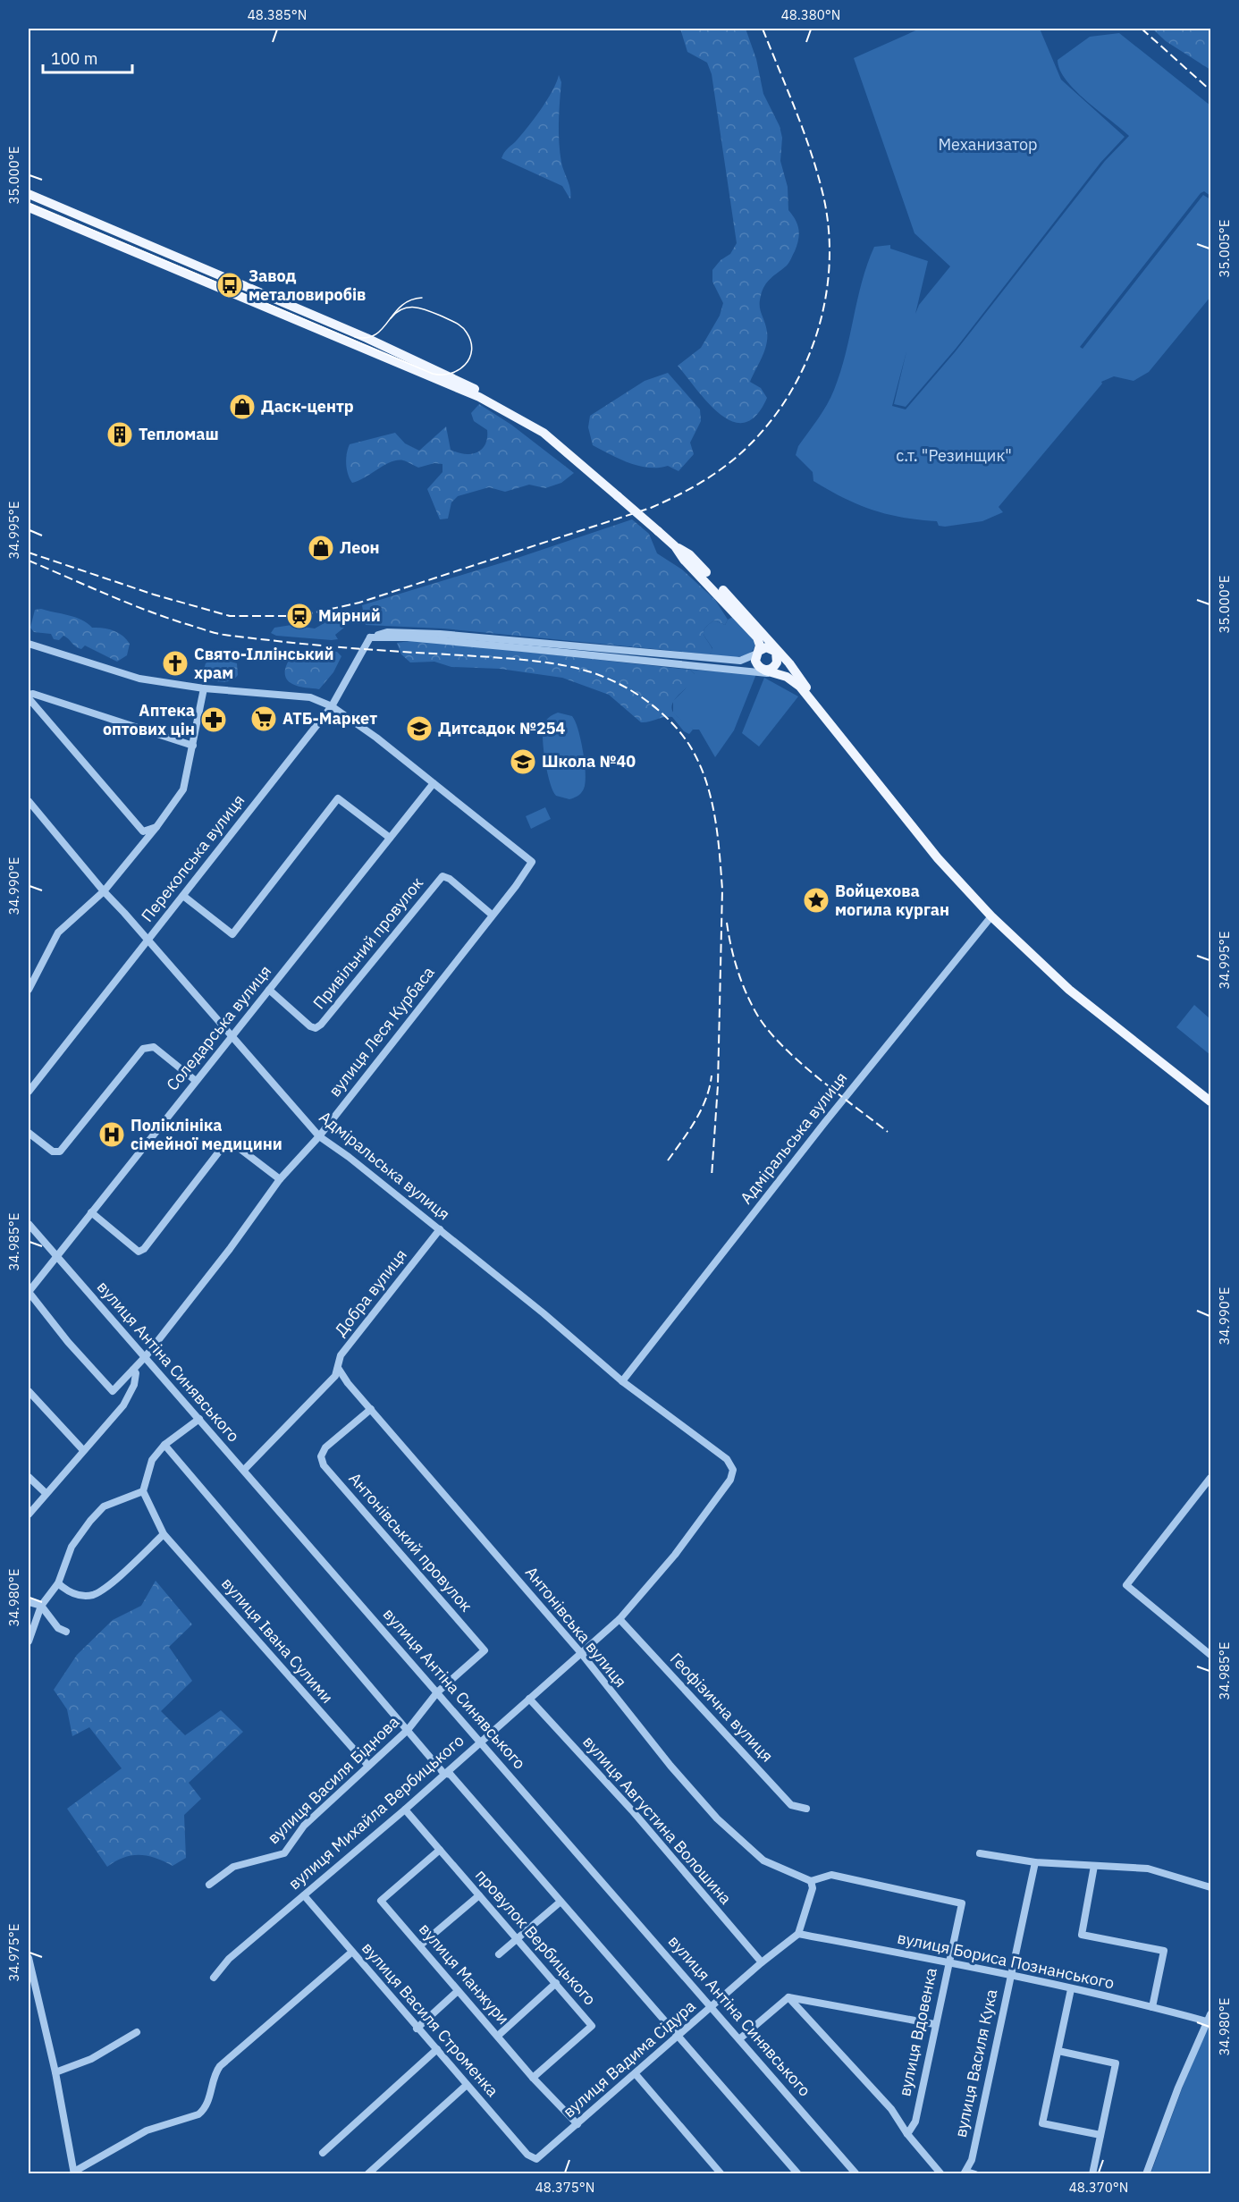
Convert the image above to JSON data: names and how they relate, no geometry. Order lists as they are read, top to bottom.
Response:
{
  "streets": {
    "street": [
      "Перекопська вулиця",
      "Привільний провулок",
      "Соледарська вулиця",
      "вулиця Леся Курбаса",
      "Адміральська вулиця",
      "Добра вулиця",
      "вулиця Антіна Синявського",
      "Антонівський провулок",
      "Антонівська вулиця",
      "вулиця Івана Сулими",
      "Геофізична вулиця",
      "вулиця Василя Біднова",
      "вулиця Михайла Вербицького",
      "вулиця Августина Волошина",
      "провулок Вербицького",
      "вулиця Бориса Познанського",
      "вулиця Манжури",
      "вулиця Василя Строменка",
      "вулиця Вдовенка",
      "вулиця Вадима Сідура",
      "вулиця Василя Кука"
    ]
  },
  "crossings": [
    ["Перекопська вулиця", "Адміральська вулиця"],
    ["Привільний провулок", "Соледарська вулиця"],
    ["Привільний провулок", "вулиця Леся Курбаса"],
    ["Соледарська вулиця", "вулиця Леся Курбаса"],
    ["Соледарська вулиця", "Адміральська вулиця"],
    ["Соледарська вулиця", "вулиця Антіна Синявського"],
    ["вулиця Леся Курбаса", "Адміральська вулиця"],
    ["вулиця Леся Курбаса", "вулиця Антіна Синявського"],
    ["Адміральська вулиця", "Добра вулиця"],
    ["Адміральська вулиця", "вулиця Михайла Вербицького"],
    ["Добра вулиця", "вулиця Антіна Синявського"],
    ["Добра вулиця", "Антонівська вулиця"],
    ["вулиця Антіна Синявського", "Антонівський провулок"],
    ["вулиця Антіна Синявського", "вулиця Василя Біднова"],
    ["вулиця Антіна Синявського", "вулиця Михайла Вербицького"],
    ["вулиця Антіна Синявського", "вулиця Вадима Сідура"],
    ["Антонівський провулок", "Антонівська вулиця"],
    ["Антонівський провулок", "вулиця Василя Біднова"],
    ["Антонівська вулиця", "вулиця Михайла Вербицького"],
    ["Антонівська вулиця", "вулиця Вдовенка"],
    ["вулиця Івана Сулими", "вулиця Василя Біднова"],
    ["Геофізична вулиця", "вулиця Михайла Вербицького"],
    ["вулиця Михайла Вербицького", "вулиця Августина Волошина"],
    ["вулиця Михайла Вербицького", "провулок Вербицького"],
    ["вулиця Михайла Вербицького", "вулиця Василя Строменка"],
    ["вулиця Августина Волошина", "вулиця Вадима Сідура"],
    ["провулок Вербицького", "вулиця Манжури"],
    ["вулиця Бориса Познанського", "вулиця Вдовенка"],
    ["вулиця Бориса Познанського", "вулиця Вадима Сідура"],
    ["вулиця Бориса Познанського", "вулиця Василя Кука"],
    ["вулиця Манжури", "вулиця Вадима Сідура"],
    ["вулиця Василя Строменка", "вулиця Вадима Сідура"]
  ],
  "parks": ["Механизатор", "с.т. \"Резинщик\""],
  "places": {
    "bus stop": ["Завод металовиробів"],
    "shop": ["Даск-центр", "Леон"],
    "building": ["Тепломаш"],
    "station": ["Мирний"],
    "church": ["Свято-Іллінський храм"],
    "supermarket": ["АТБ-Маркет"],
    "pharmacy": ["Аптека оптових цін"],
    "school or university": ["Дитсадок №254", "Школа №40"],
    "place": ["Войцехова могила курган"],
    "hospital": ["Поліклініка сімейної медицини"]
  },
  "scale_bar": "100 m",
  "coordinates": [
    "48.385°N",
    "48.380°N",
    "35.000°E",
    "35.005°E",
    "34.995°E",
    "34.990°E",
    "34.985°E",
    "34.980°E",
    "34.975°E",
    "48.375°N",
    "48.370°N"
  ]
}
